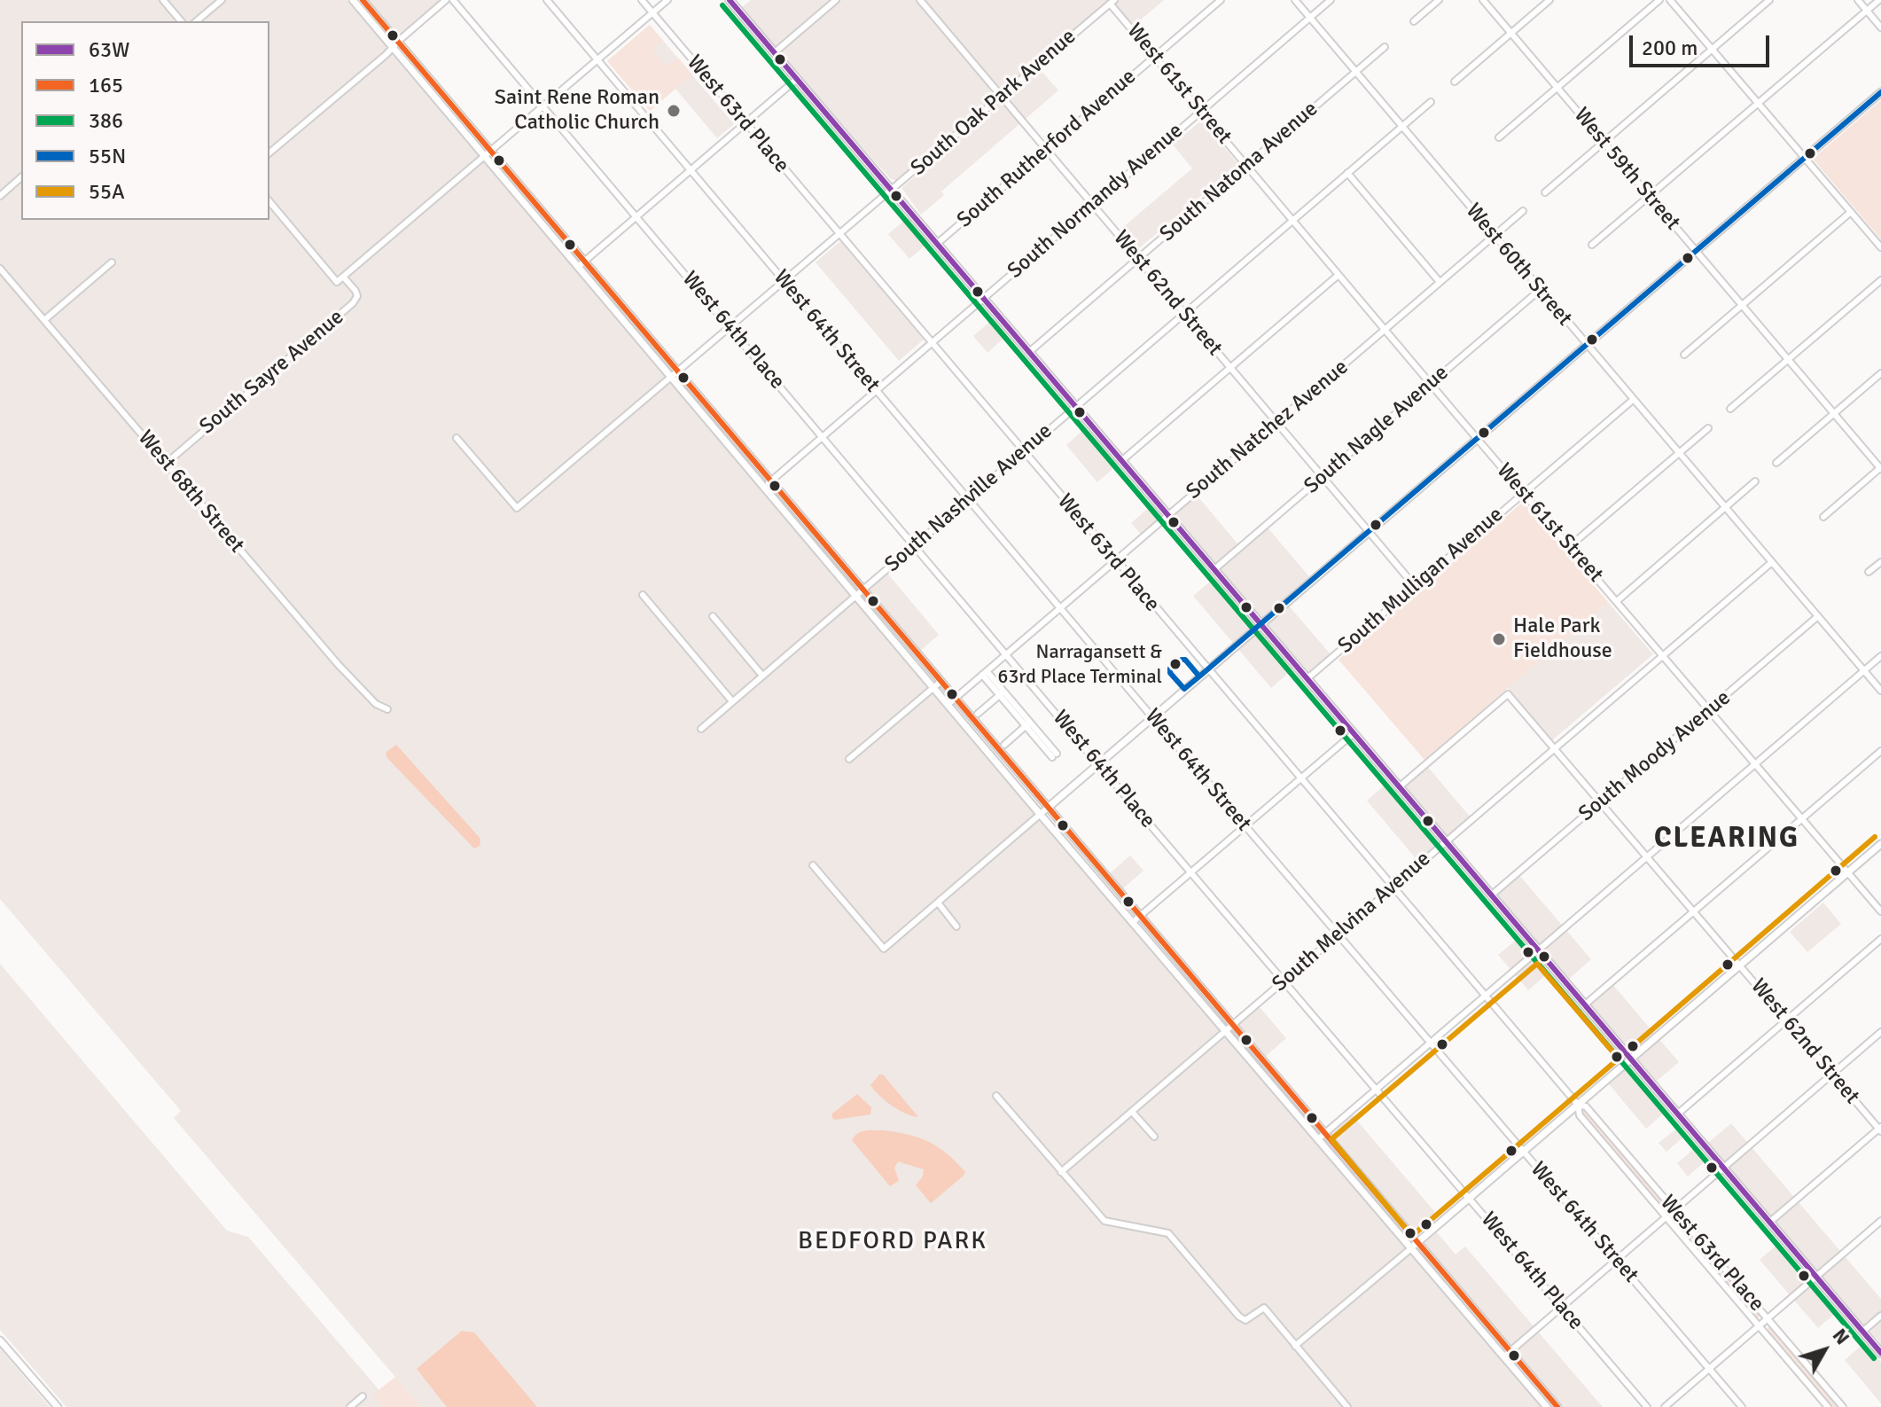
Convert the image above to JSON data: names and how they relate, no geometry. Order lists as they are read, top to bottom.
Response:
{
  "streets": {
    "street": [
      "West 61st Street",
      "South Oak Park Avenue",
      "West 63rd Place",
      "South Rutherford Avenue",
      "West 59th Street",
      "South Natoma Avenue",
      "South Normandy Avenue",
      "West 60th Street",
      "West 62nd Street",
      "West 64th Place",
      "West 64th Street",
      "South Sayre Avenue",
      "South Natchez Avenue",
      "South Nagle Avenue",
      "West 68th Street",
      "South Nashville Avenue",
      "South Mulligan Avenue",
      "South Moody Avenue",
      "South Melvina Avenue"
    ]
  },
  "crossings": [
    ["West 61st Street", "South Oak Park Avenue"],
    ["West 61st Street", "South Rutherford Avenue"],
    ["West 61st Street", "South Natoma Avenue"],
    ["West 61st Street", "South Normandy Avenue"],
    ["West 61st Street", "South Natchez Avenue"],
    ["West 61st Street", "South Nagle Avenue"],
    ["West 61st Street", "South Nashville Avenue"],
    ["West 61st Street", "South Mulligan Avenue"],
    ["West 61st Street", "South Moody Avenue"],
    ["West 61st Street", "South Melvina Avenue"],
    ["South Oak Park Avenue", "West 63rd Place"],
    ["South Oak Park Avenue", "West 62nd Street"],
    ["South Oak Park Avenue", "West 64th Place"],
    ["South Oak Park Avenue", "West 64th Street"],
    ["West 63rd Place", "South Normandy Avenue"],
    ["West 63rd Place", "South Sayre Avenue"],
    ["West 63rd Place", "South Natchez Avenue"],
    ["West 63rd Place", "South Nashville Avenue"],
    ["West 63rd Place", "South Melvina Avenue"],
    ["South Rutherford Avenue", "West 62nd Street"],
    ["South Natoma Avenue", "West 60th Street"],
    ["South Natoma Avenue", "West 62nd Street"],
    ["South Normandy Avenue", "West 60th Street"],
    ["South Normandy Avenue", "West 62nd Street"],
    ["South Normandy Avenue", "West 64th Place"],
    ["South Normandy Avenue", "West 64th Street"],
    ["West 60th Street", "South Natchez Avenue"],
    ["West 60th Street", "South Nagle Avenue"],
    ["West 60th Street", "South Nashville Avenue"],
    ["West 60th Street", "South Mulligan Avenue"],
    ["West 60th Street", "South Moody Avenue"],
    ["West 60th Street", "South Melvina Avenue"],
    ["West 62nd Street", "South Natchez Avenue"],
    ["West 62nd Street", "South Nagle Avenue"],
    ["West 62nd Street", "South Nashville Avenue"],
    ["West 62nd Street", "South Mulligan Avenue"],
    ["West 62nd Street", "South Moody Avenue"],
    ["West 62nd Street", "South Melvina Avenue"],
    ["West 64th Place", "South Sayre Avenue"],
    ["West 64th Place", "South Natchez Avenue"],
    ["West 64th Place", "South Nashville Avenue"],
    ["West 64th Place", "South Melvina Avenue"],
    ["West 64th Street", "South Sayre Avenue"],
    ["West 64th Street", "South Natchez Avenue"],
    ["West 64th Street", "South Nashville Avenue"],
    ["West 64th Street", "South Melvina Avenue"],
    ["South Sayre Avenue", "West 68th Street"]
  ],
  "districts": ["CLEARING", "BEDFORD PARK"],
  "places": ["Saint Rene Roman Catholic Church", "Hale Park Fieldhouse", "Narragansett & 63rd Place Terminal"],
  "lines": [
    "transit line 63W",
    "transit line 165",
    "transit line 386",
    "transit line 55N",
    "transit line 55A"
  ],
  "legend": [
    "63W",
    "165",
    "386",
    "55N",
    "55A"
  ],
  "scale_bar": "200 m",
  "north": "top right"
}
